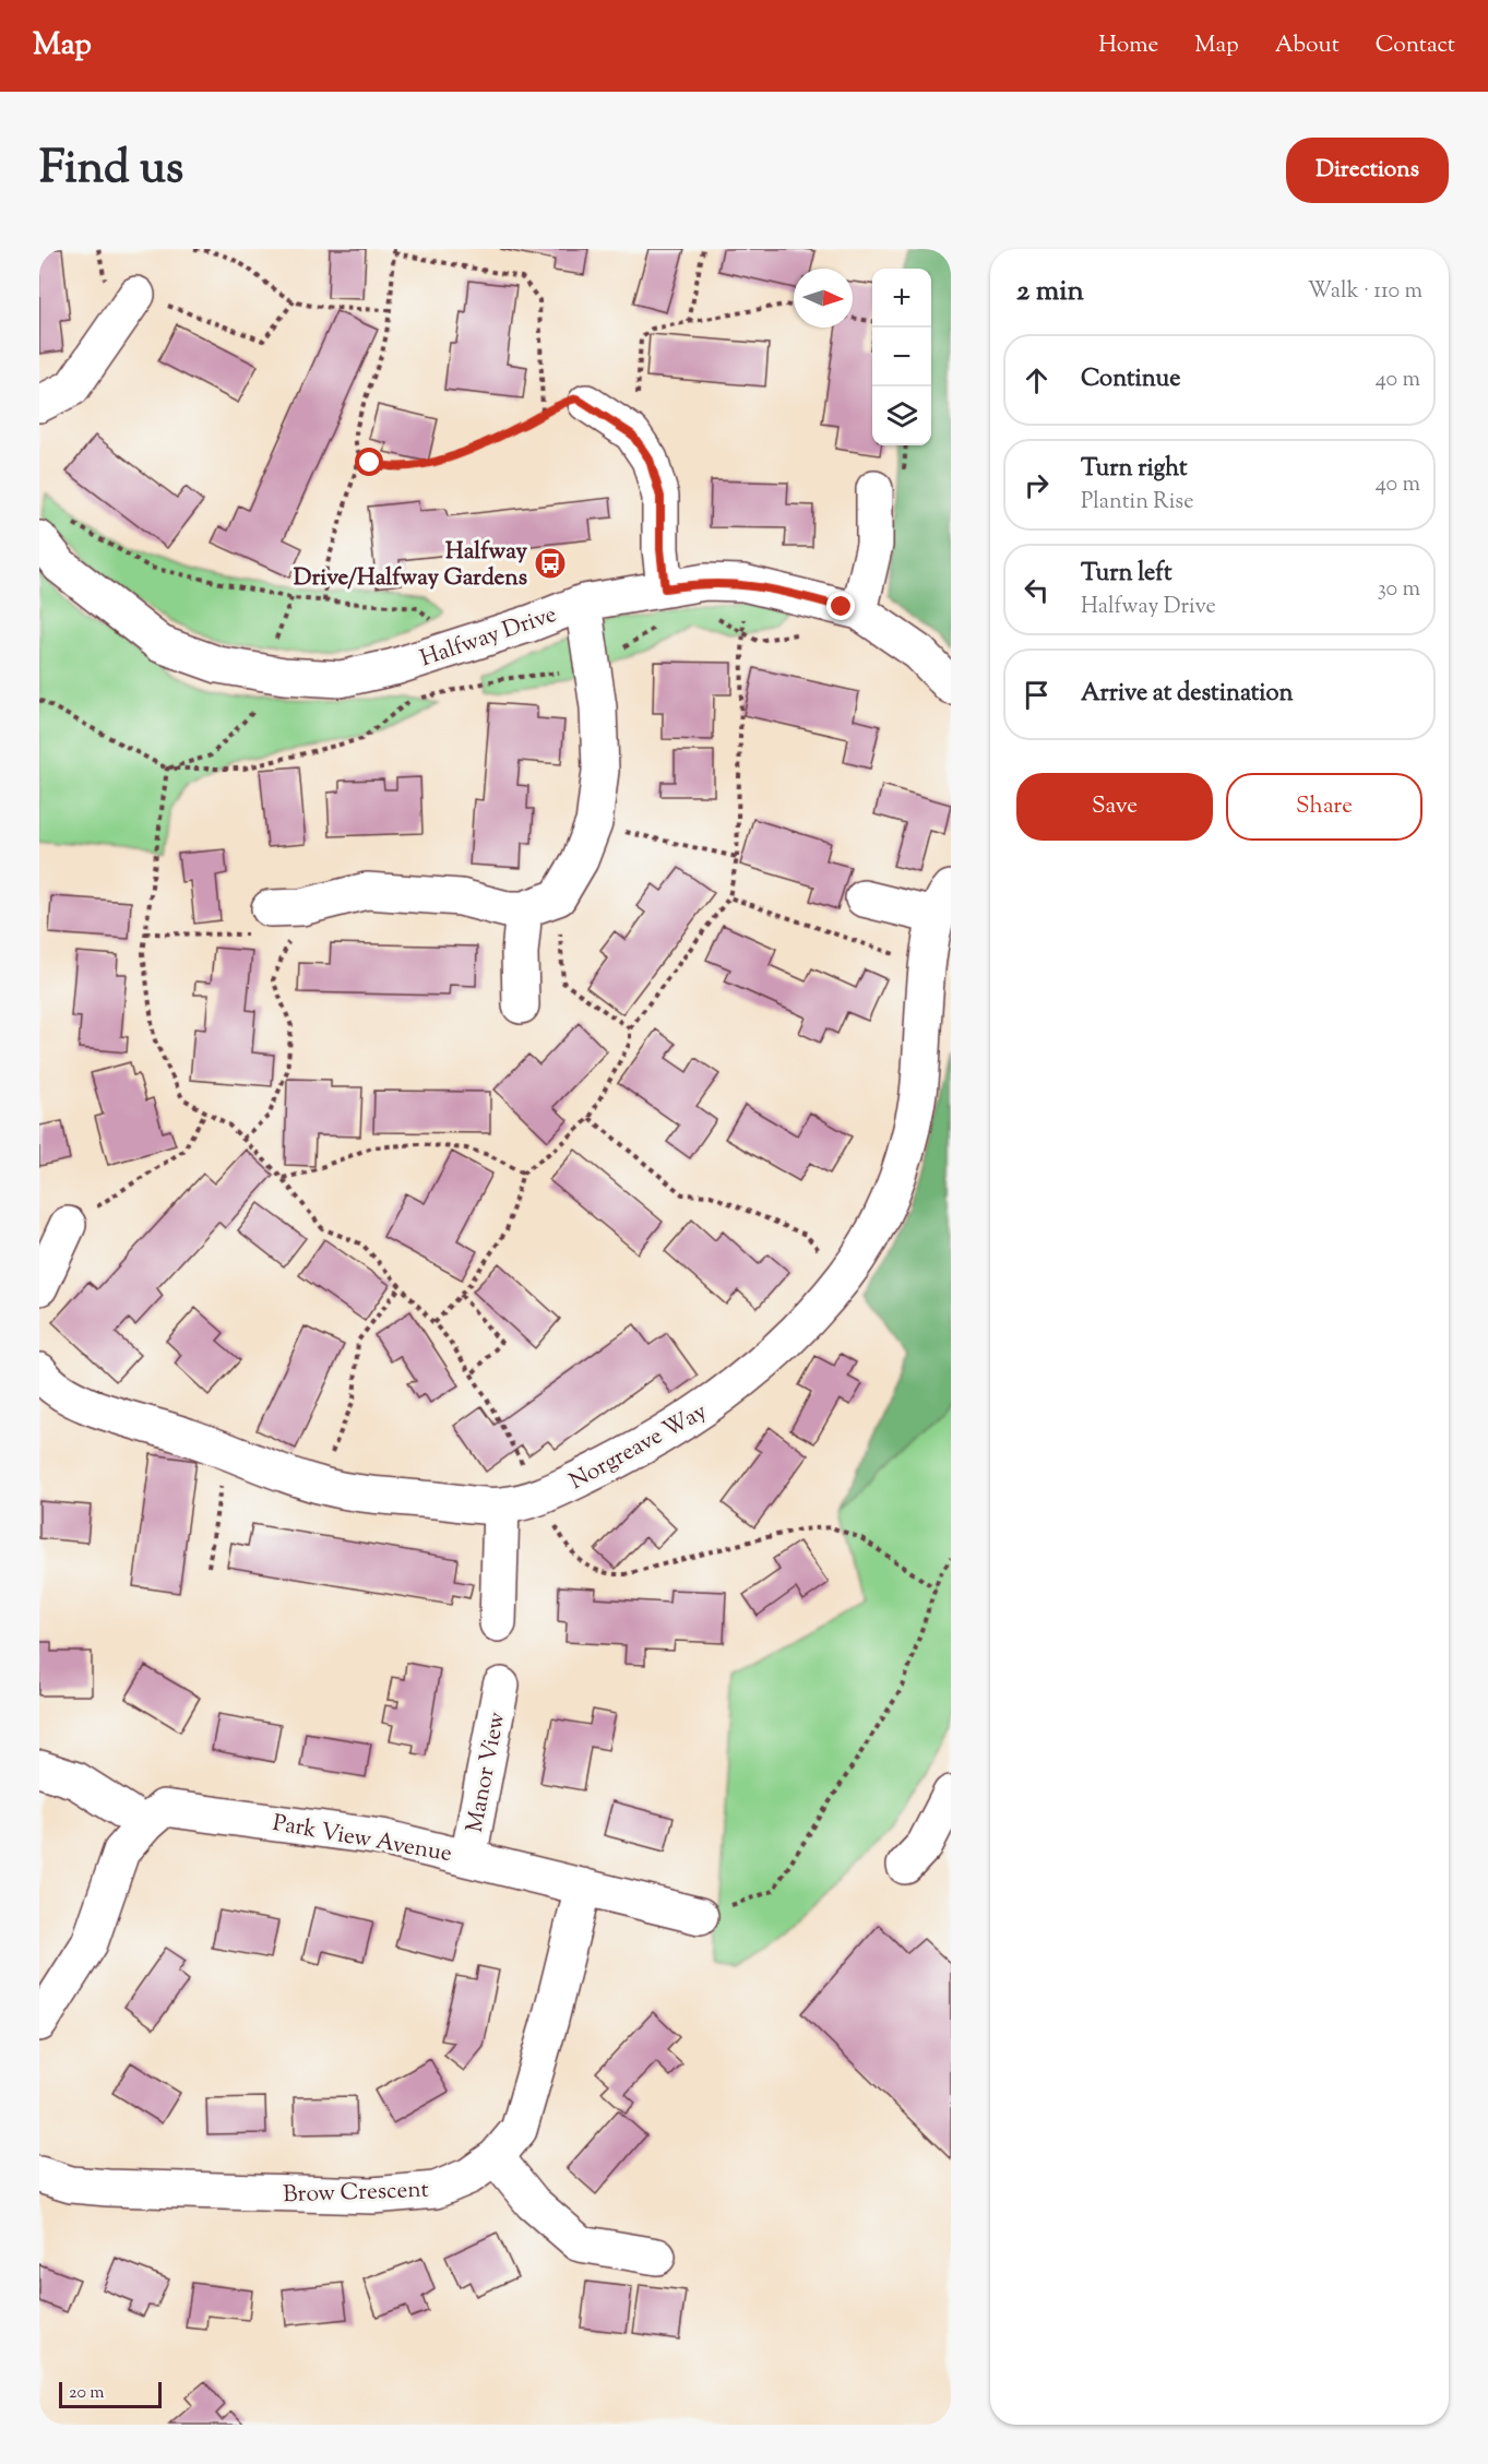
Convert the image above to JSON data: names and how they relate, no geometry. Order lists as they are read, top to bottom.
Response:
{
  "streets": {
    "street": [
      "Halfway Drive",
      "Norgreave Way",
      "Manor View",
      "Park View Avenue",
      "Brow Crescent"
    ]
  },
  "crossings": [
    ["Manor View", "Park View Avenue"],
    ["Park View Avenue", "Brow Crescent"]
  ],
  "places": {
    "bus stop": ["Halfway Drive/Halfway Gardens"]
  },
  "scale_bar": "20 m",
  "north": "right",
  "page": {
    "header": "Map",
    "nav": [
      "Home",
      "Map",
      "About",
      "Contact"
    ],
    "title": "Find us",
    "buttons": [
      "Directions",
      ["Save", "Share"]
    ],
    "heading": ["2 min", "Walk · 110 m"],
    "map_buttons": ["+", "−"],
    "list": [
      ["Continue", "40 m"],
      ["Turn right", "Plantin Rise", "40 m"],
      ["Turn left", "Halfway Drive", "30 m"],
      "Arrive at destination"
    ],
    "scale": "20 m"
  }
}
